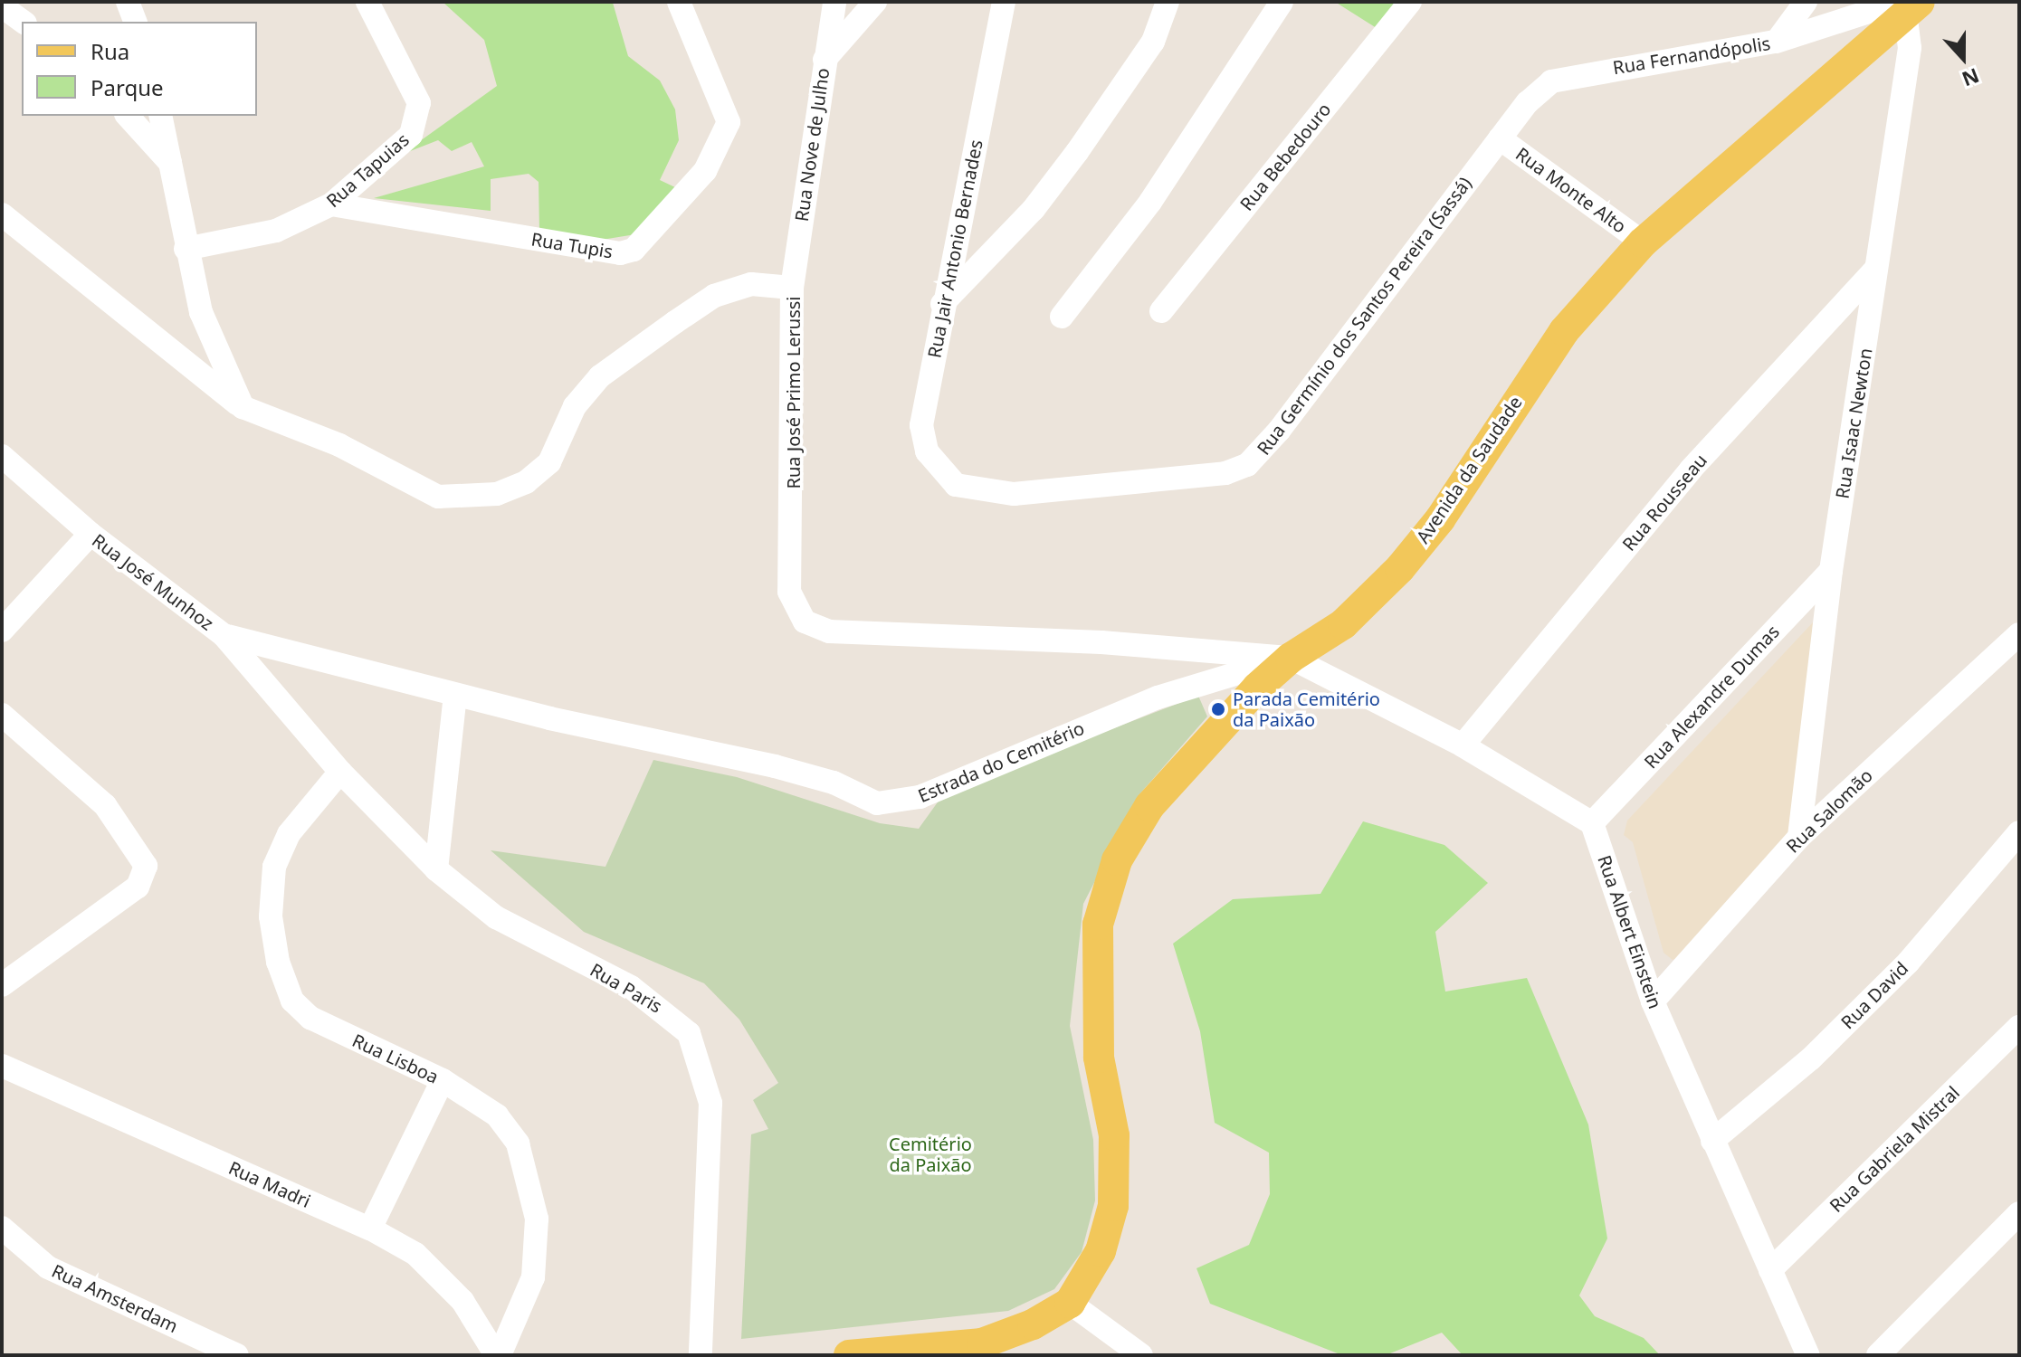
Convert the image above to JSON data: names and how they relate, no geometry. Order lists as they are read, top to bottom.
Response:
{
  "streets": {
    "main road": ["Avenida da Saudade"],
    "street": [
      "Rua Fernandópolis",
      "Rua Nove de Julho",
      "Rua Bebedouro",
      "Rua Tapuias",
      "Rua Monte Alto",
      "Rua Tupis",
      "Rua Jair Antonio Bernades",
      "Rua Germínio dos Santos Pereira (Sassá)",
      "Rua José Primo Lerussi",
      "Rua Isaac Newton",
      "Rua Rousseau",
      "Rua José Munhoz",
      "Rua Alexandre Dumas",
      "Estrada do Cemitério",
      "Rua Salomão",
      "Rua Albert Einstein",
      "Rua Paris",
      "Rua David",
      "Rua Lisboa",
      "Rua Gabriela Mistral",
      "Rua Madri",
      "Rua Amsterdam"
    ]
  },
  "crossings": [
    ["Rua Fernandópolis", "Rua Monte Alto"],
    ["Rua Fernandópolis", "Rua Germínio dos Santos Pereira (Sassá)"],
    ["Rua Fernandópolis", "Rua Isaac Newton"],
    ["Rua Fernandópolis", "Avenida da Saudade"],
    ["Rua Nove de Julho", "Rua José Primo Lerussi"],
    ["Rua Tapuias", "Rua Tupis"],
    ["Rua Monte Alto", "Rua Germínio dos Santos Pereira (Sassá)"],
    ["Rua Monte Alto", "Avenida da Saudade"],
    ["Rua Jair Antonio Bernades", "Rua Germínio dos Santos Pereira (Sassá)"],
    ["Rua José Primo Lerussi", "Avenida da Saudade"],
    ["Rua José Primo Lerussi", "Estrada do Cemitério"],
    ["Rua Isaac Newton", "Avenida da Saudade"],
    ["Rua Isaac Newton", "Rua Rousseau"],
    ["Rua Isaac Newton", "Rua Alexandre Dumas"],
    ["Rua Isaac Newton", "Rua Salomão"],
    ["Avenida da Saudade", "Estrada do Cemitério"],
    ["Rua José Munhoz", "Estrada do Cemitério"],
    ["Rua José Munhoz", "Rua Paris"],
    ["Rua Alexandre Dumas", "Rua Albert Einstein"],
    ["Rua Salomão", "Rua Albert Einstein"],
    ["Rua Albert Einstein", "Rua David"],
    ["Rua Albert Einstein", "Rua Gabriela Mistral"],
    ["Rua Paris", "Rua Lisboa"],
    ["Rua Lisboa", "Rua Madri"]
  ],
  "parks": ["Cemitério da Paixão"],
  "places": ["Parada Cemitério da Paixão"],
  "legend": ["Rua", "Parque"],
  "north": "bottom"
}
